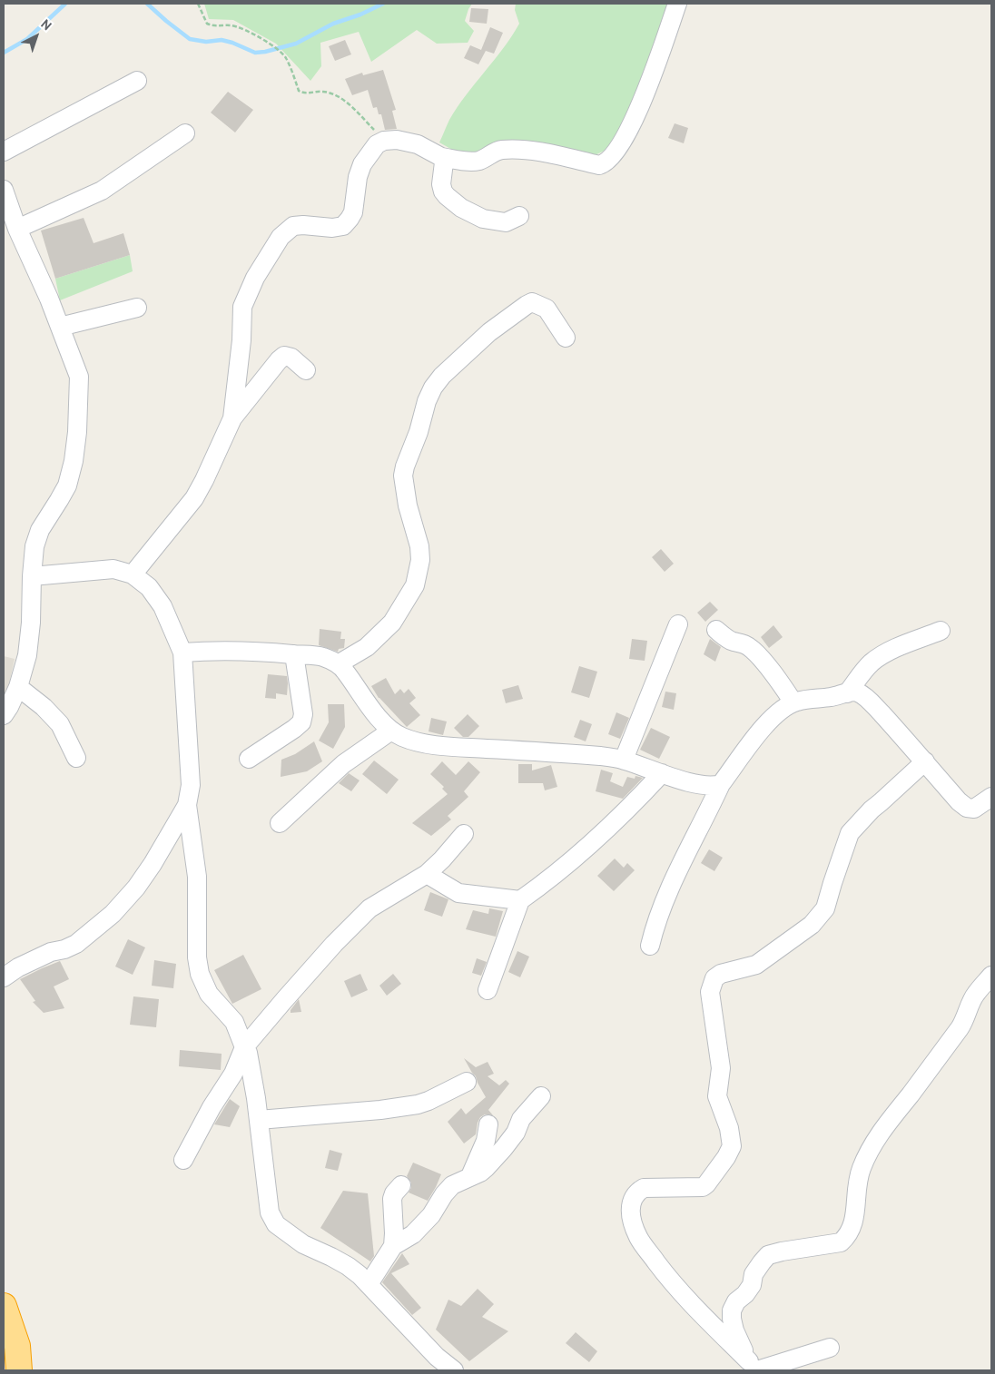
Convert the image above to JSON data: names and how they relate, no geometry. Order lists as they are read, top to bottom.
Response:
{
  "north": "top right"
}
